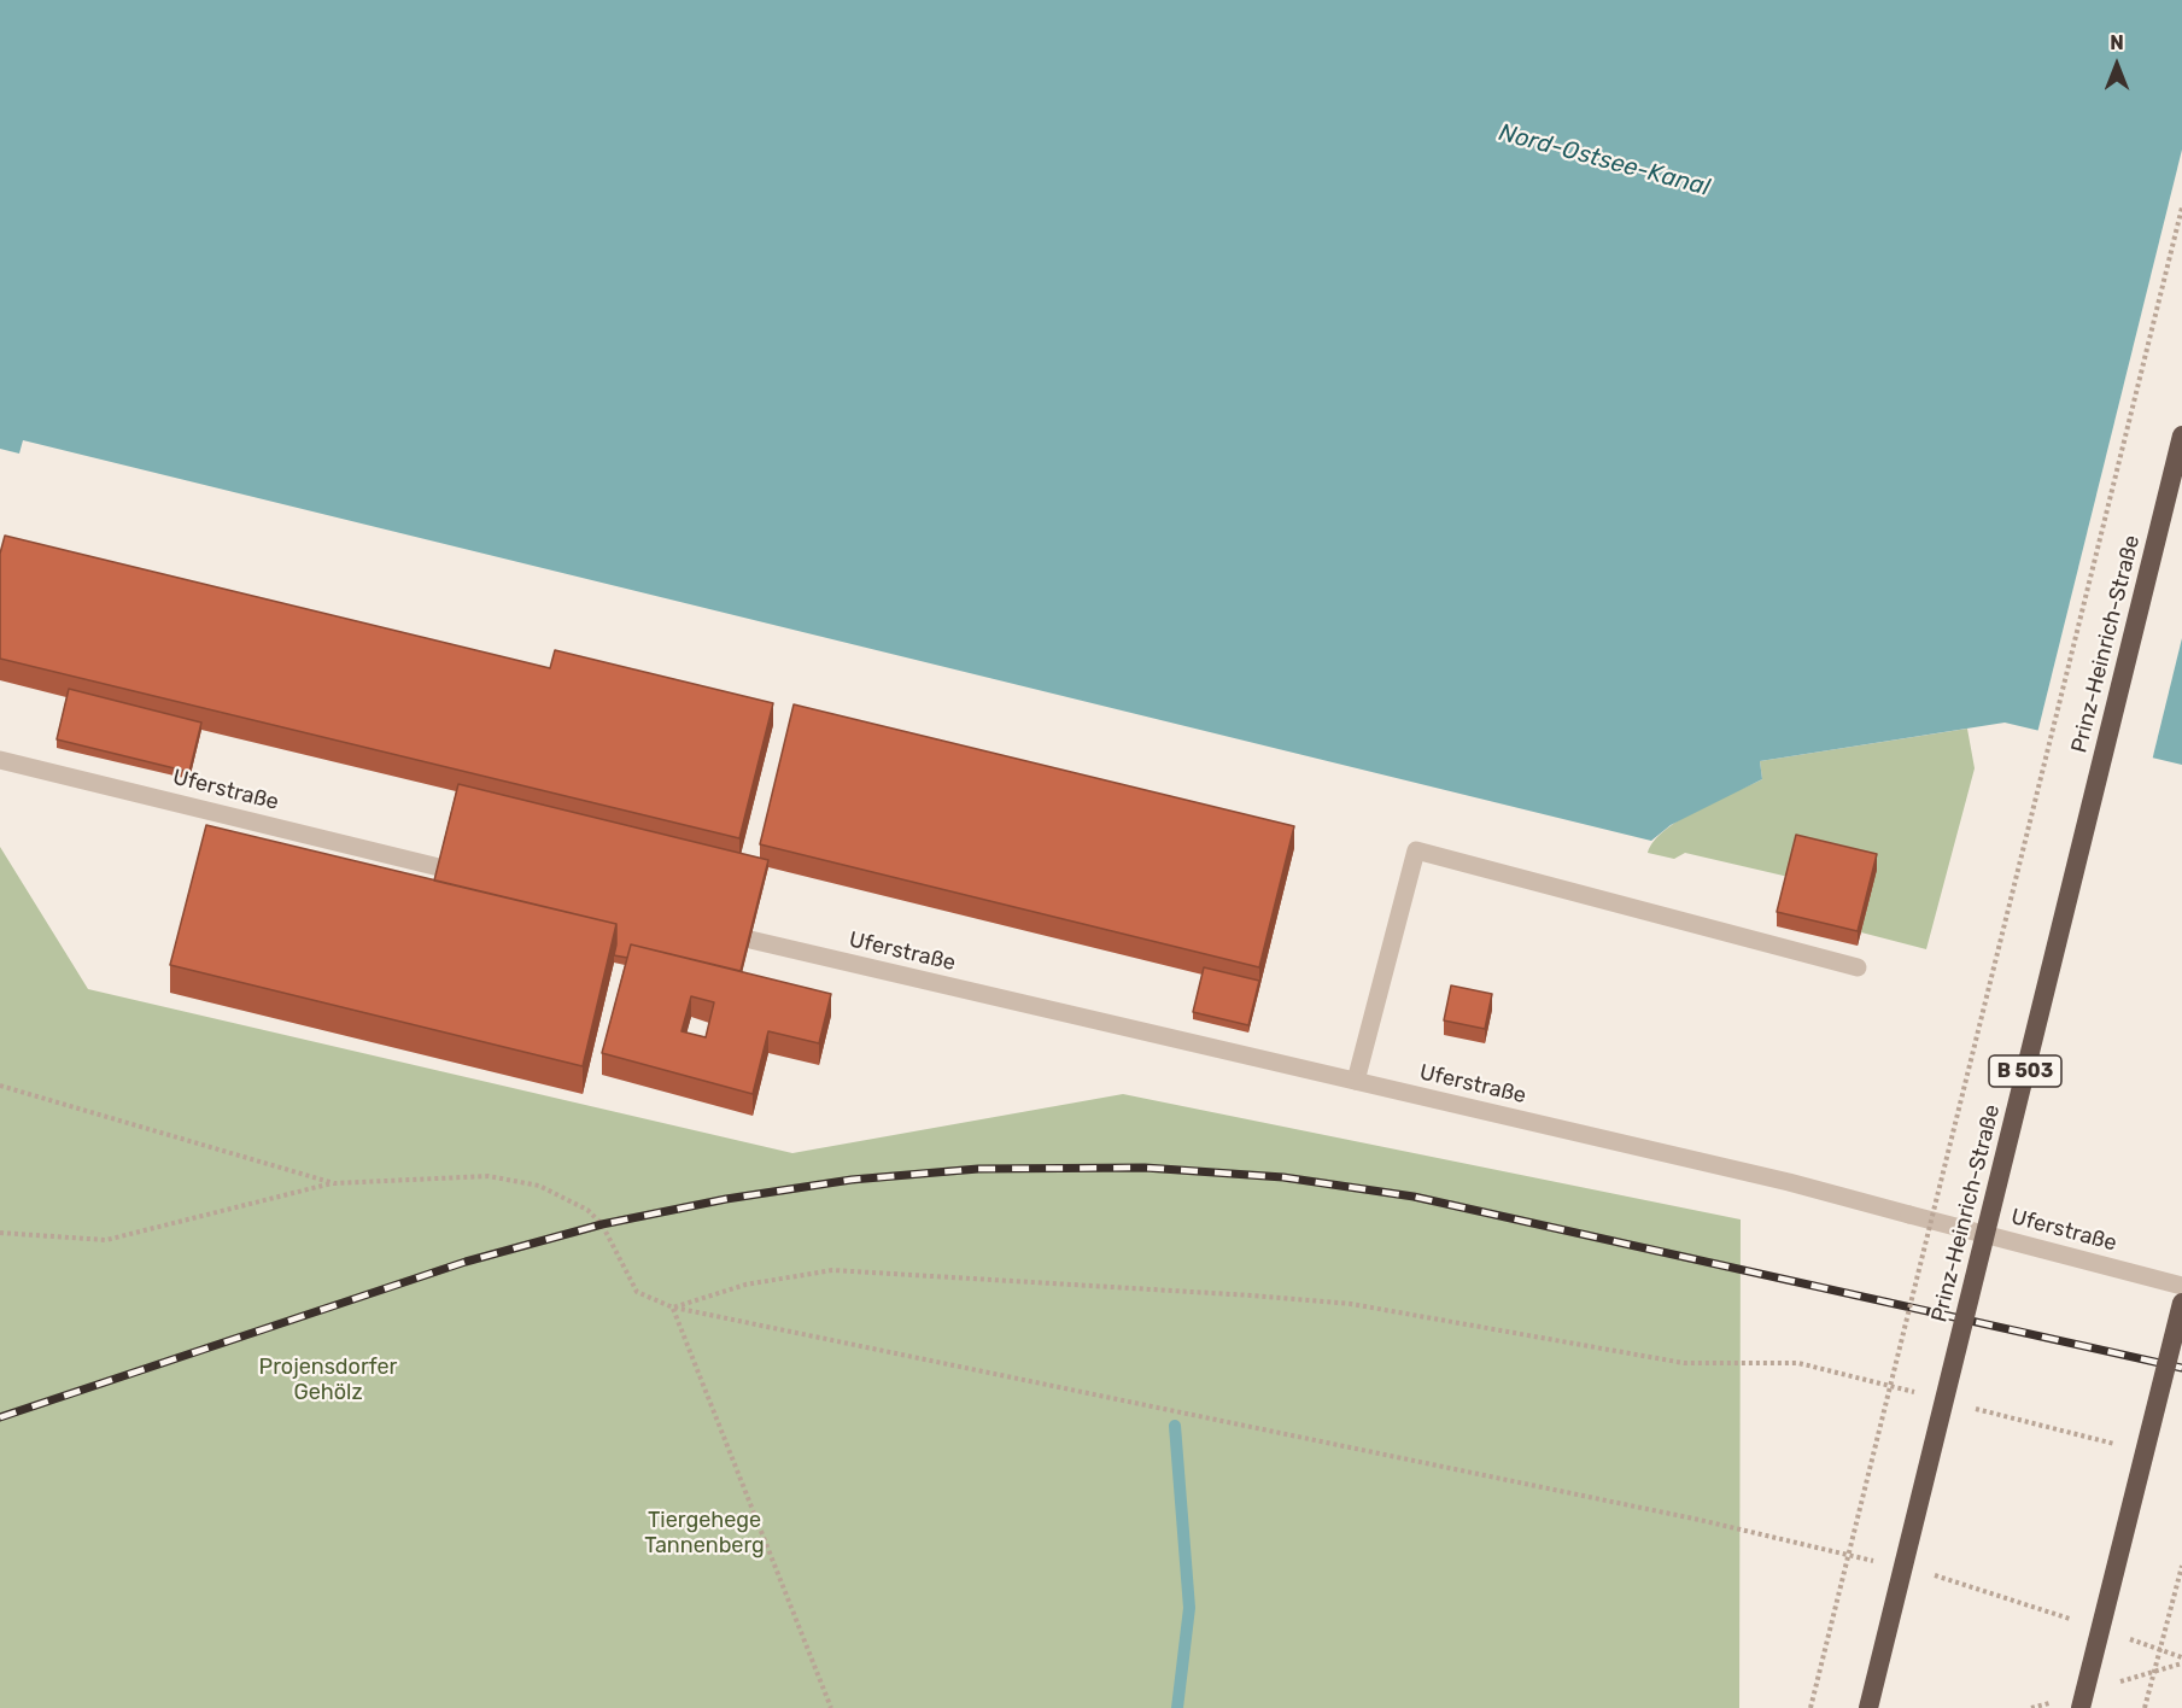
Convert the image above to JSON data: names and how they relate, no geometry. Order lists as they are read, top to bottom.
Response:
{
  "streets": {
    "highway": ["Prinz-Heinrich-Straße", "B 503"],
    "street": ["Uferstraße"]
  },
  "water": ["Nord-Ostsee-Kanal"],
  "parks": ["Projensdorfer Gehölz", "Tiergehege Tannenberg"],
  "north": "top"
}
